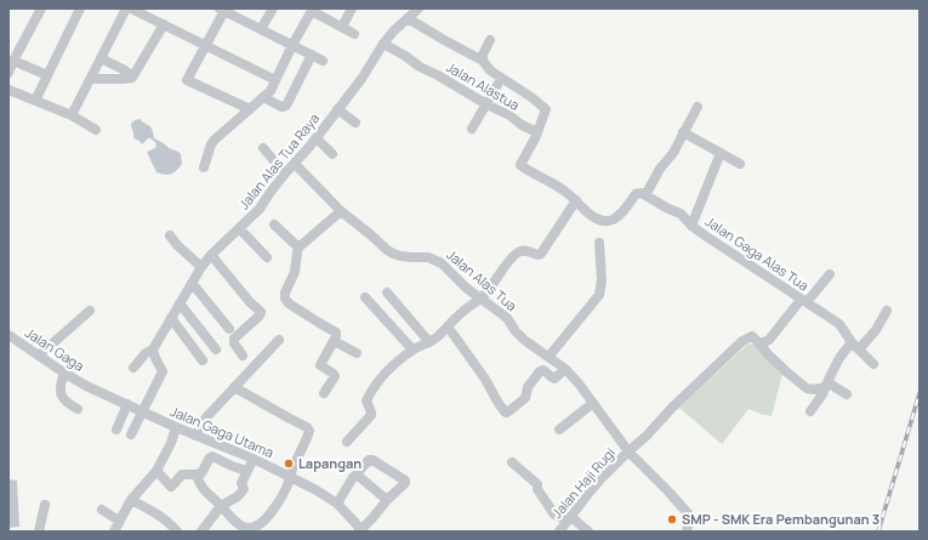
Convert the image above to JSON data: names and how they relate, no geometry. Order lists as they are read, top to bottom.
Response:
{
  "streets": {
    "street": [
      "Jalan Alastua",
      "Jalan Alas Tua Raya",
      "Jalan Gaga Alas Tua",
      "Jalan Alas Tua",
      "Jalan Gaga",
      "Jalan Gaga Utama",
      "Jalan Haji Rugi"
    ]
  },
  "crossings": [
    ["Jalan Alastua", "Jalan Alas Tua Raya"],
    ["Jalan Alas Tua Raya", "Jalan Alas Tua"],
    ["Jalan Alas Tua", "Jalan Haji Rugi"],
    ["Jalan Gaga", "Jalan Gaga Utama"]
  ],
  "places": ["Lapangan", "SMP - SMK Era Pembangunan 3"]
}
